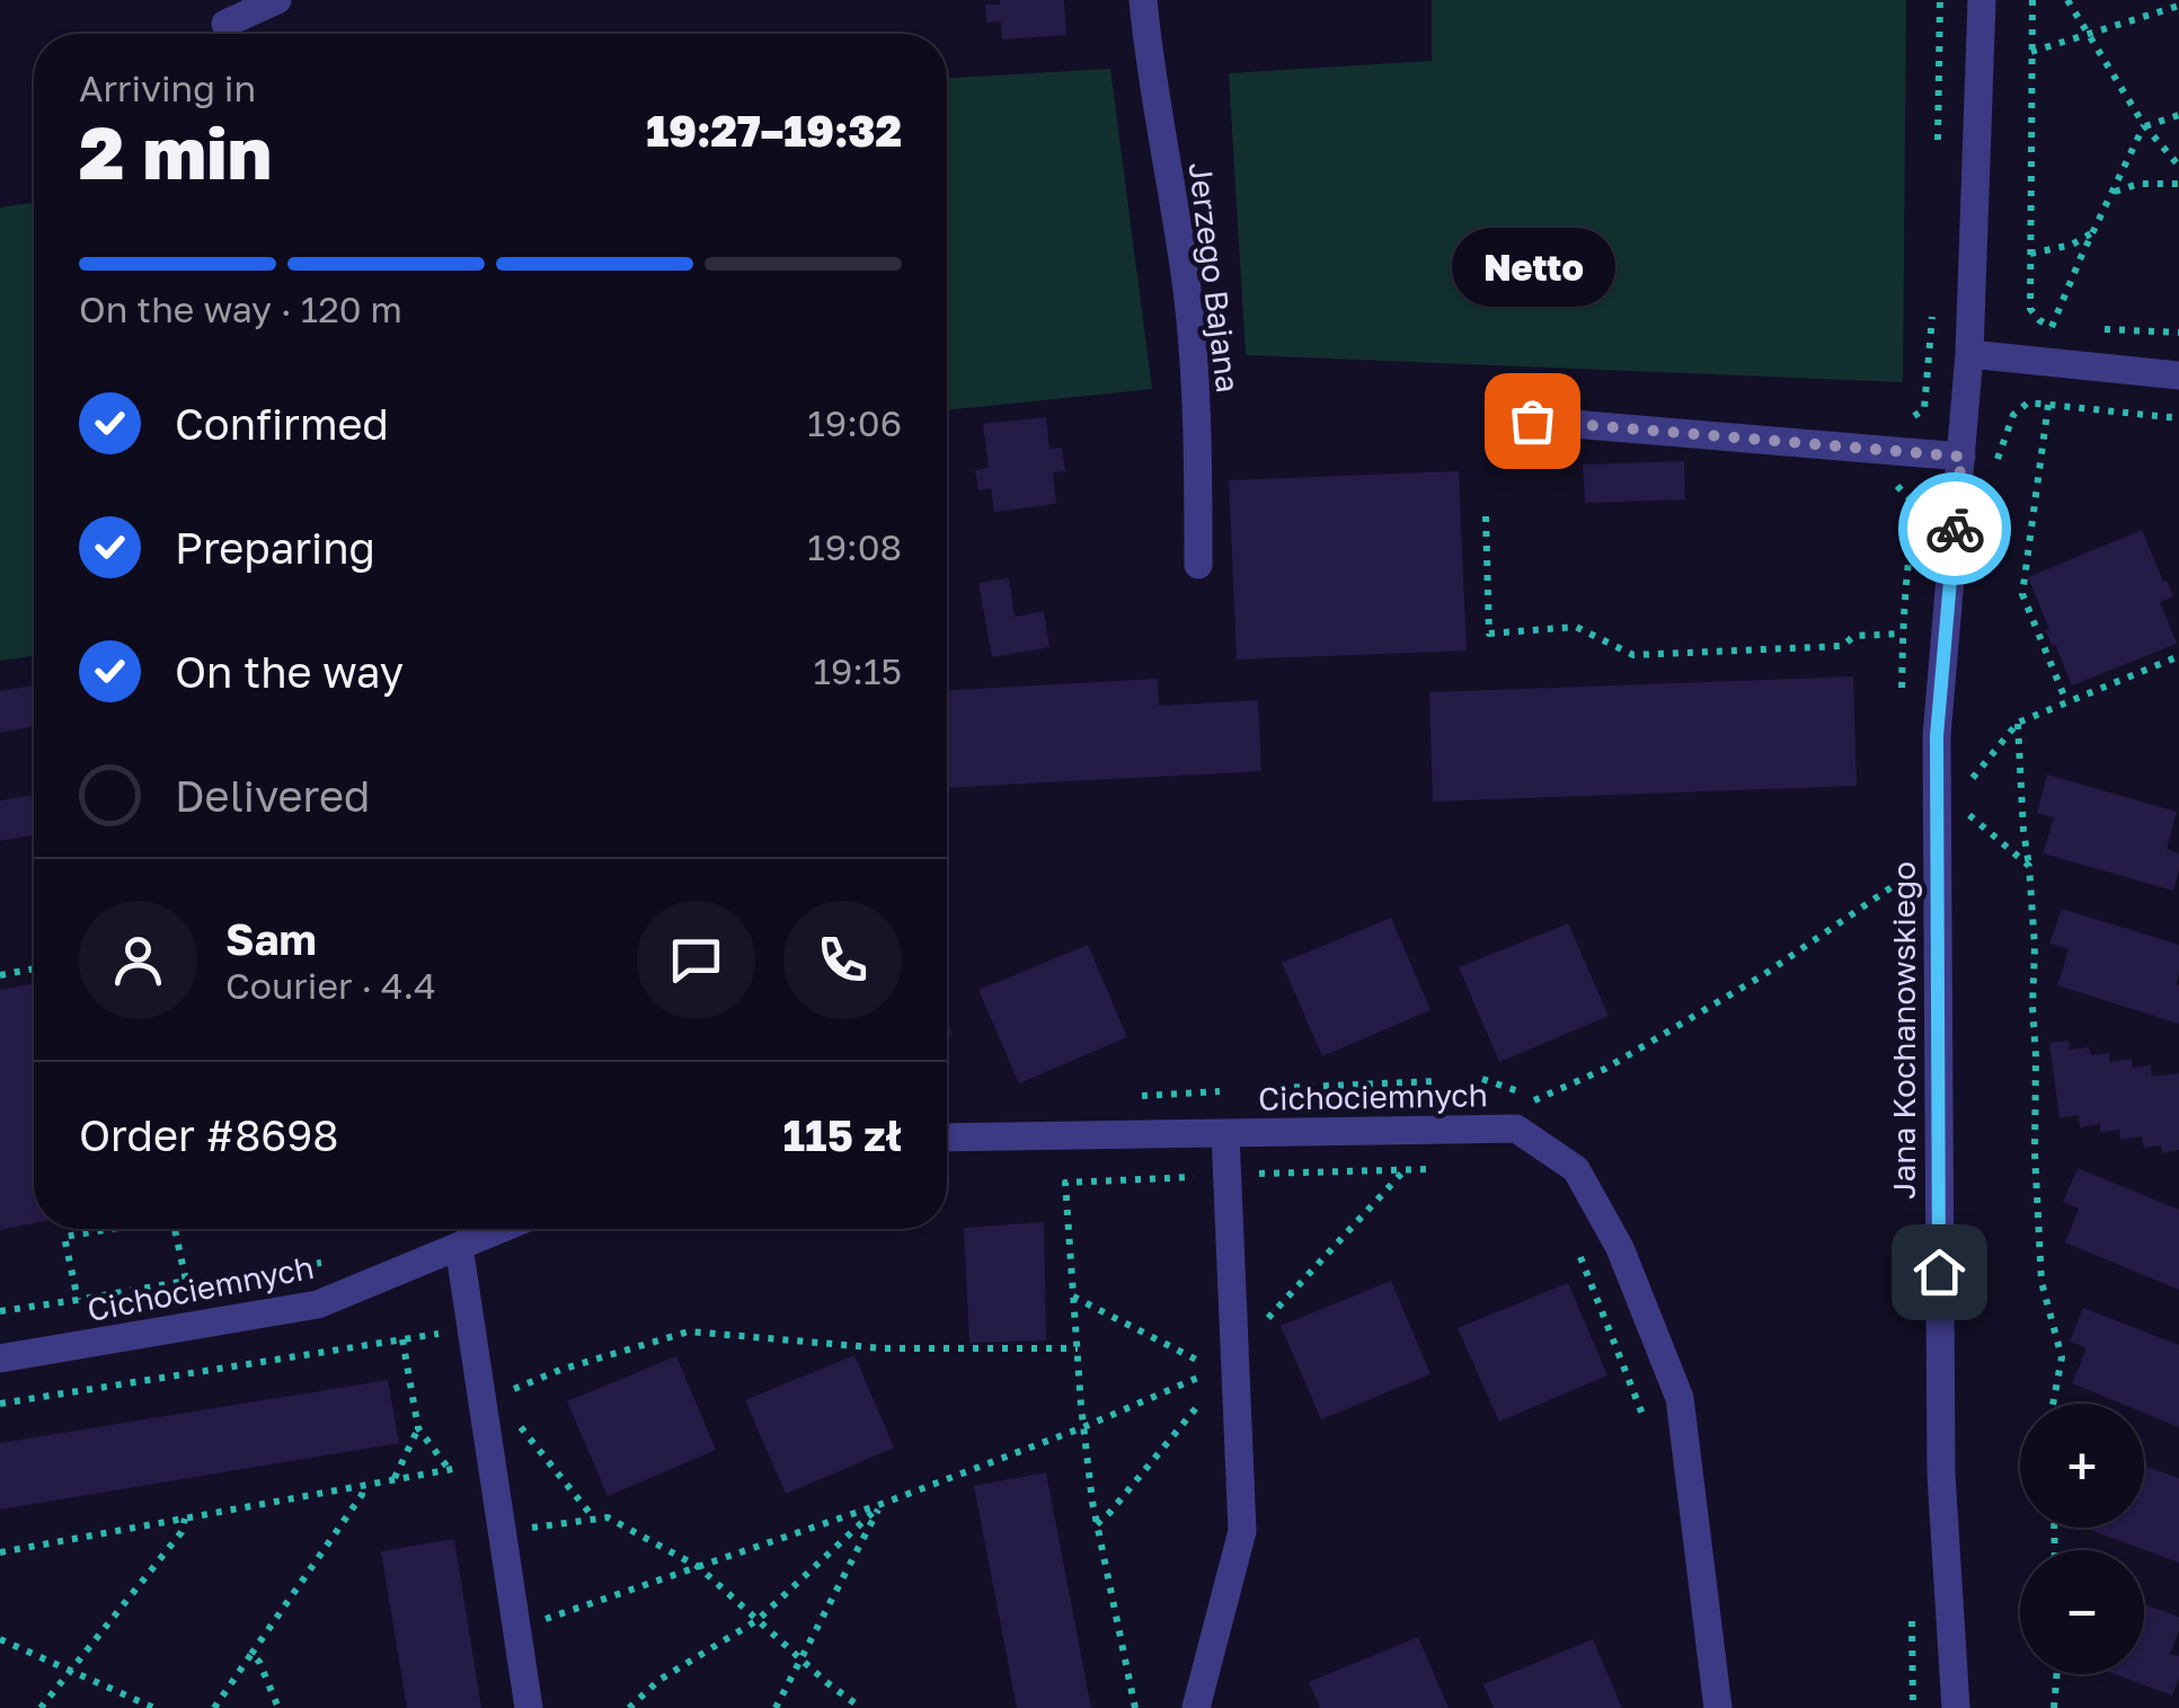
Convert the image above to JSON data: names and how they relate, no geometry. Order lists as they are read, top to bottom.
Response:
{
  "streets": {
    "street": ["Jerzego Bajana", "Jana Kochanowskiego", "Cichociemnych"]
  },
  "places": ["Netto"],
  "page": {
    "heading": ["2 min", "Arriving in", "19:27–19:32"],
    "panel": [
      "Sam",
      "Courier · 4.4",
      "Order #8698",
      "115 zł"
    ],
    "bar": "On the way · 120 m",
    "bubble": "Netto",
    "list": [
      ["Confirmed", "19:06"],
      ["Preparing", "19:08"],
      ["On the way", "19:15"],
      "Delivered"
    ],
    "map_buttons": ["+", "−"]
  }
}
